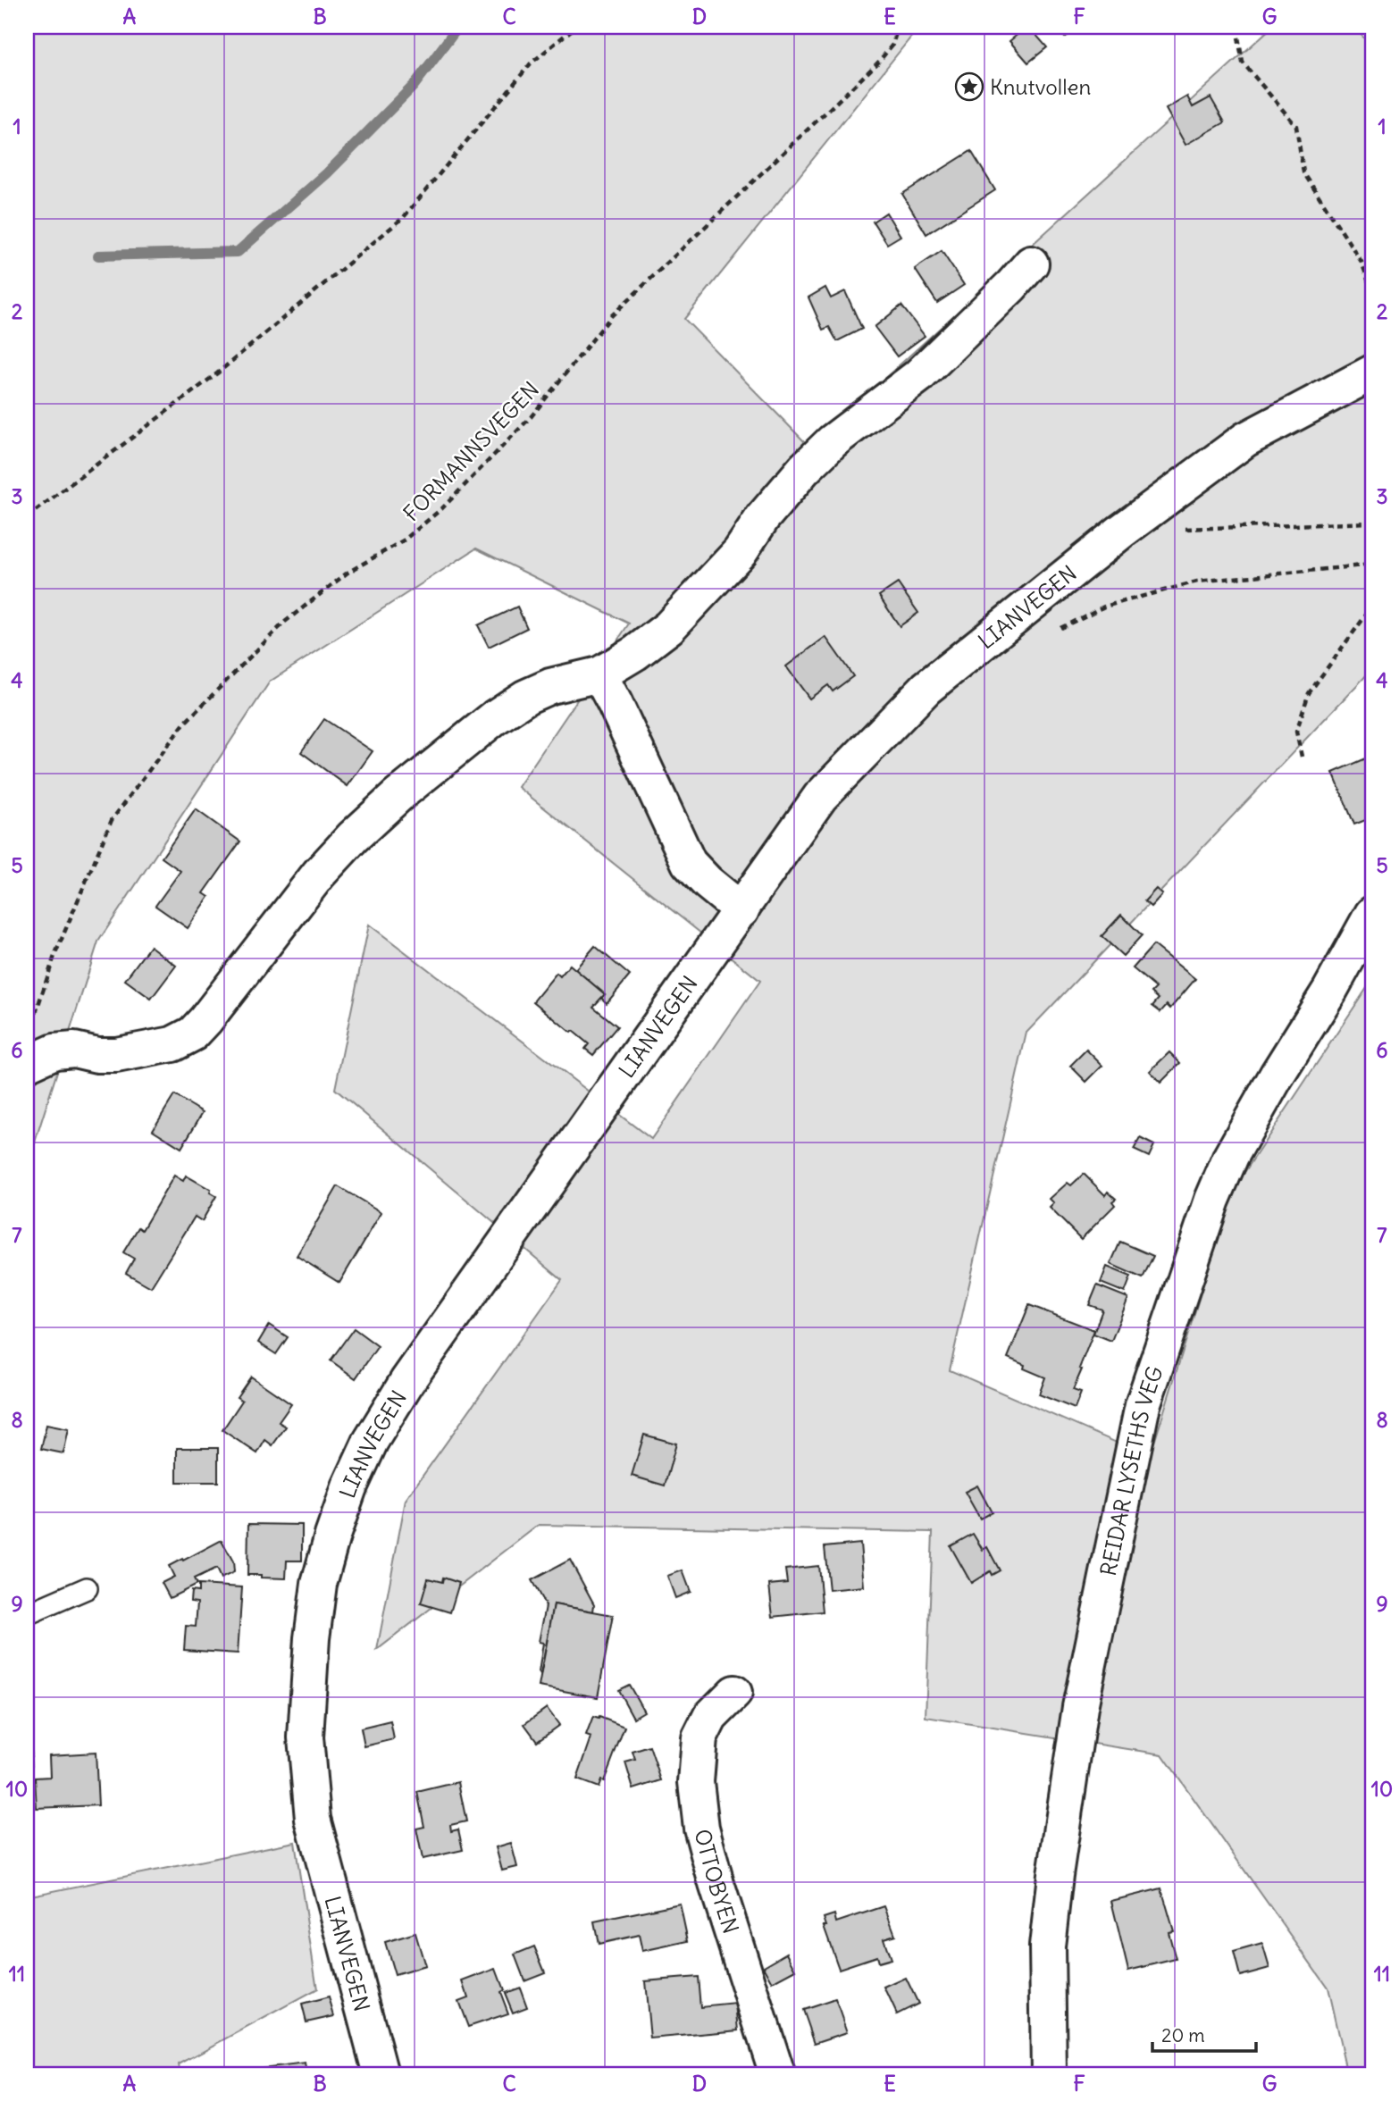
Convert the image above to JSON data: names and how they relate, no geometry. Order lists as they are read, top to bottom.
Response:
{
  "streets": {
    "street": ["LIANVEGEN", "REIDAR LYSETHS VEG", "OTTOBYEN"],
    "path": ["FORMANNSVEGEN"]
  },
  "places": {
    "place": ["Knutvollen"]
  },
  "scale_bar": "20 m",
  "grid": {
    "columns": [
      "A",
      "B",
      "C",
      "D",
      "E",
      "F",
      "G"
    ],
    "rows": [
      "1",
      "2",
      "3",
      "4",
      "5",
      "6",
      "7",
      "8",
      "9",
      "10",
      "11"
    ]
  }
}
